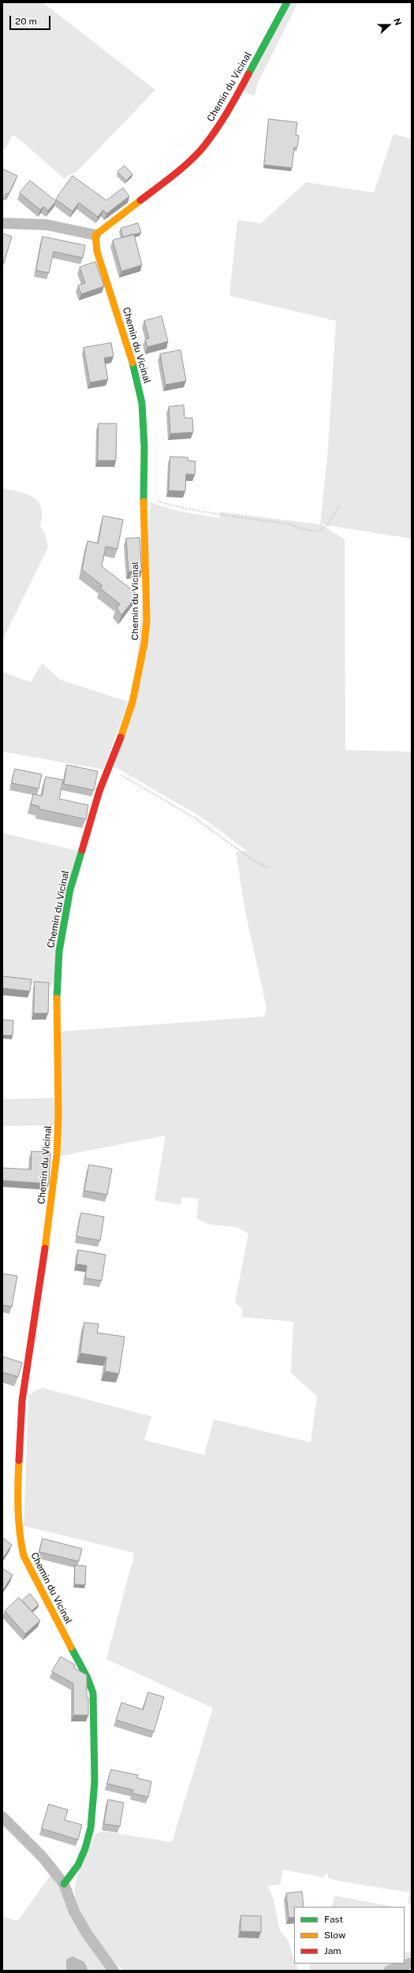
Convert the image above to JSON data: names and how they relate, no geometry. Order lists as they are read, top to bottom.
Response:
{
  "streets": {
    "street": ["Chemin du Vicinal"]
  },
  "legend": ["Fast", "Slow", "Jam"],
  "scale_bar": "20 m",
  "north": "right"
}
